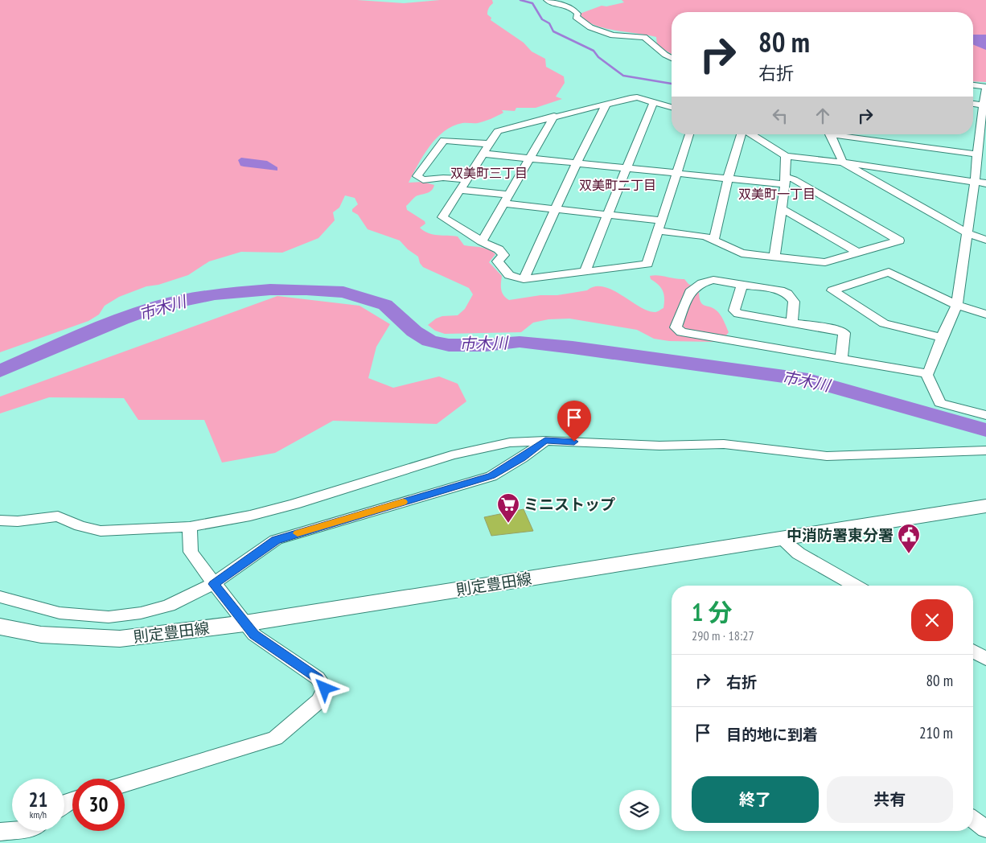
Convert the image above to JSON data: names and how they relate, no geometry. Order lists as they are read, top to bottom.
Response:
{
  "streets": {
    "main road": ["則定豊田線"]
  },
  "districts": ["双美町三丁目", "双美町二丁目", "双美町一丁目"],
  "water": ["市木川"],
  "places": {
    "supermarket": ["ミニストップ"],
    "public building": ["中消防署東分署"]
  },
  "page": {
    "turn": ["80 m", "右折"],
    "heading": ["1 分", "290 m · 18:27"],
    "list": [
      {
        "name": "右折",
        "value": "80 m"
      },
      {
        "name": "目的地に到着",
        "value": "210 m"
      }
    ],
    "buttons": ["終了", "共有"],
    "speed": "21 km/h",
    "limit": "30"
  }
}
